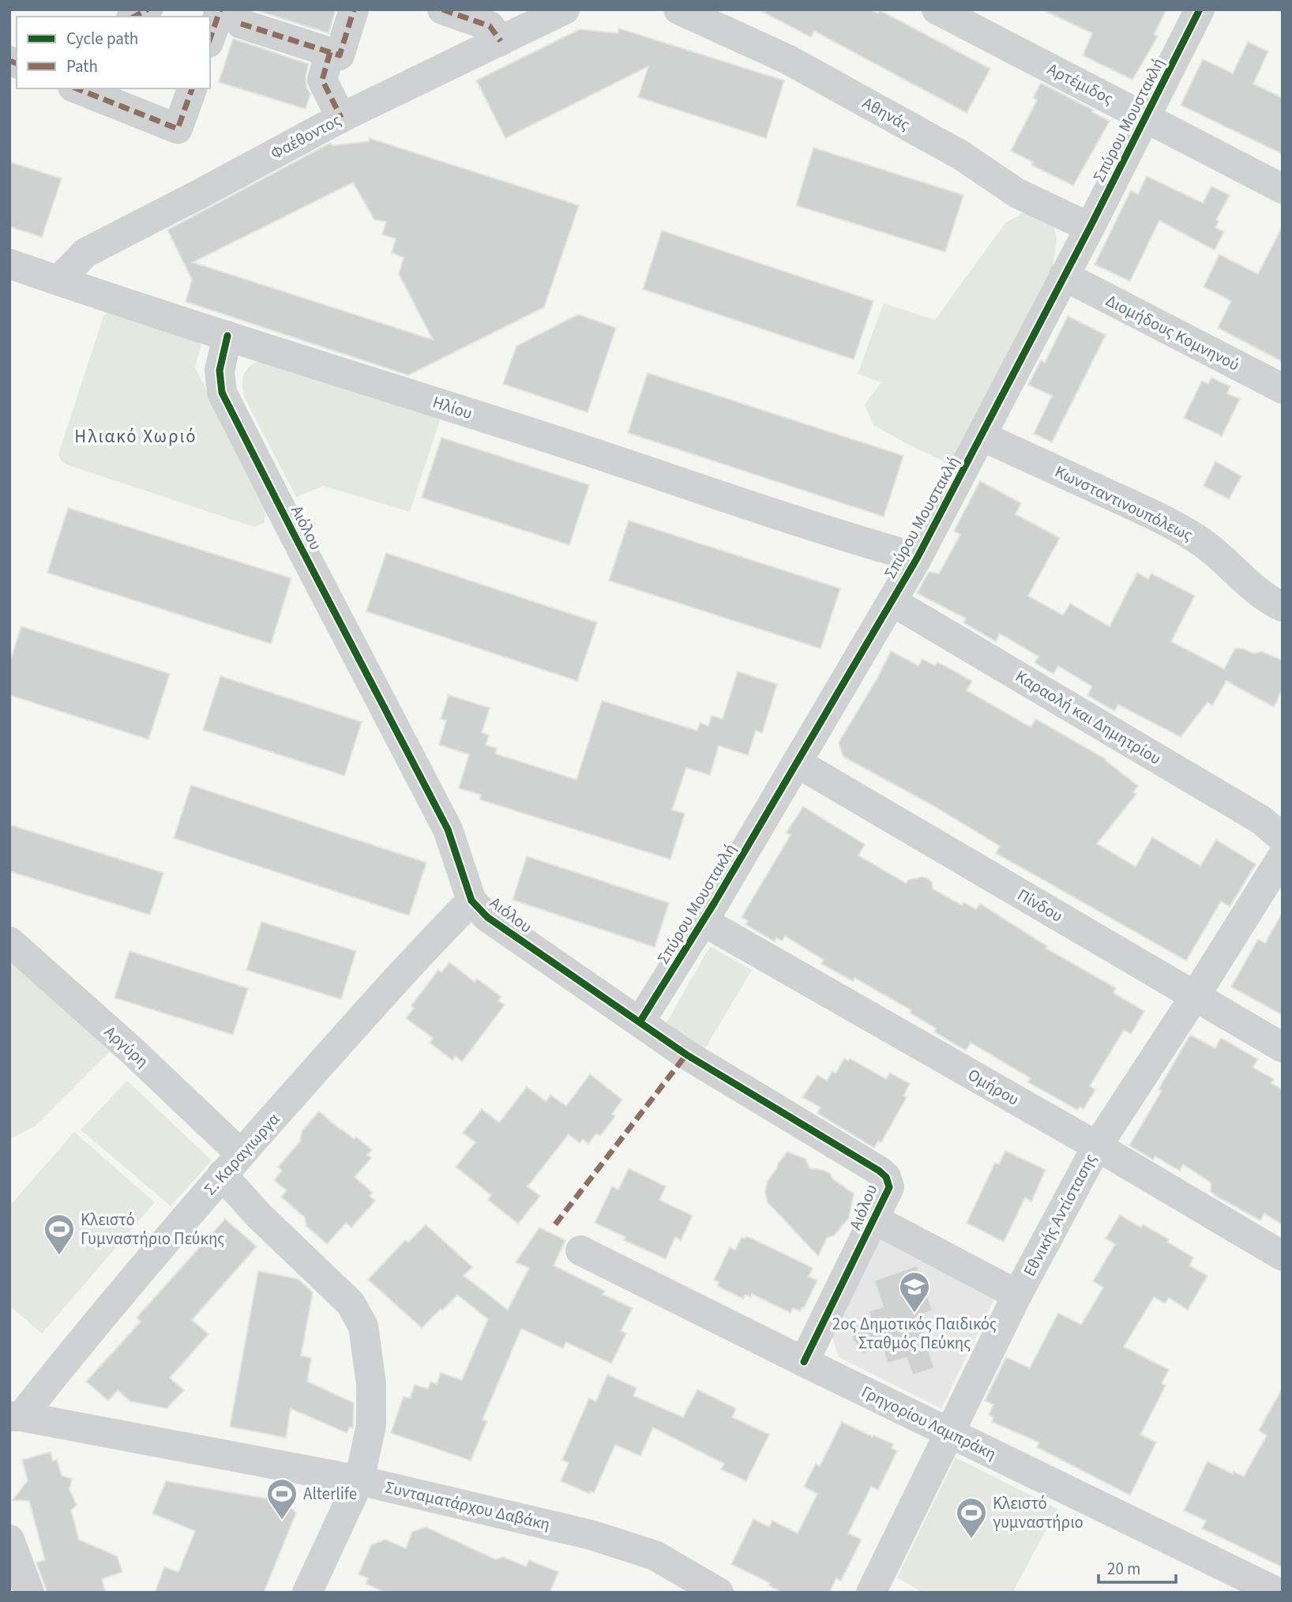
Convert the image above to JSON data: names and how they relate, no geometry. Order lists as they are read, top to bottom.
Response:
{
  "streets": {
    "street": [
      "Αρτέμιδος",
      "Αθηνάς",
      "Σπύρου Μουστακλή",
      "Φαέθοντος",
      "Διομήδους Κομνηνού",
      "Ηλίου",
      "Κωνσταντινουπόλεως",
      "Αιόλου",
      "Καραολή και Δημητρίου",
      "Πίνδου",
      "Αργύρη",
      "Ομήρου",
      "Σ. Καραγιωργα",
      "Εθνικής Αντίστασης",
      "Γρηγορίου Λαμπράκη",
      "Συνταματάρχου Δαβάκη"
    ]
  },
  "crossings": [
    ["Αρτέμιδος", "Σπύρου Μουστακλή"],
    ["Αθηνάς", "Σπύρου Μουστακλή"],
    ["Σπύρου Μουστακλή", "Διομήδους Κομνηνού"],
    ["Σπύρου Μουστακλή", "Κωνσταντινουπόλεως"],
    ["Σπύρου Μουστακλή", "Αιόλου"],
    ["Σπύρου Μουστακλή", "Καραολή και Δημητρίου"],
    ["Σπύρου Μουστακλή", "Πίνδου"],
    ["Σπύρου Μουστακλή", "Ομήρου"],
    ["Φαέθοντος", "Ηλίου"],
    ["Ηλίου", "Αιόλου"],
    ["Αιόλου", "Σ. Καραγιωργα"],
    ["Αιόλου", "Γρηγορίου Λαμπράκη"],
    ["Πίνδου", "Εθνικής Αντίστασης"],
    ["Αργύρη", "Σ. Καραγιωργα"],
    ["Αργύρη", "Συνταματάρχου Δαβάκη"],
    ["Ομήρου", "Εθνικής Αντίστασης"],
    ["Σ. Καραγιωργα", "Συνταματάρχου Δαβάκη"],
    ["Εθνικής Αντίστασης", "Γρηγορίου Λαμπράκη"]
  ],
  "districts": ["Ηλιακό Χωριό"],
  "places": {
    "sports": ["Κλειστό Γυμναστήριο Πεύκης", "Alterlife", "Κλειστό γυμναστήριο"],
    "school or university": ["2ος Δημοτικός Παιδικός Σταθμός Πεύκης"]
  },
  "legend": ["Cycle path", "Path"],
  "scale_bar": "20 m"
}
